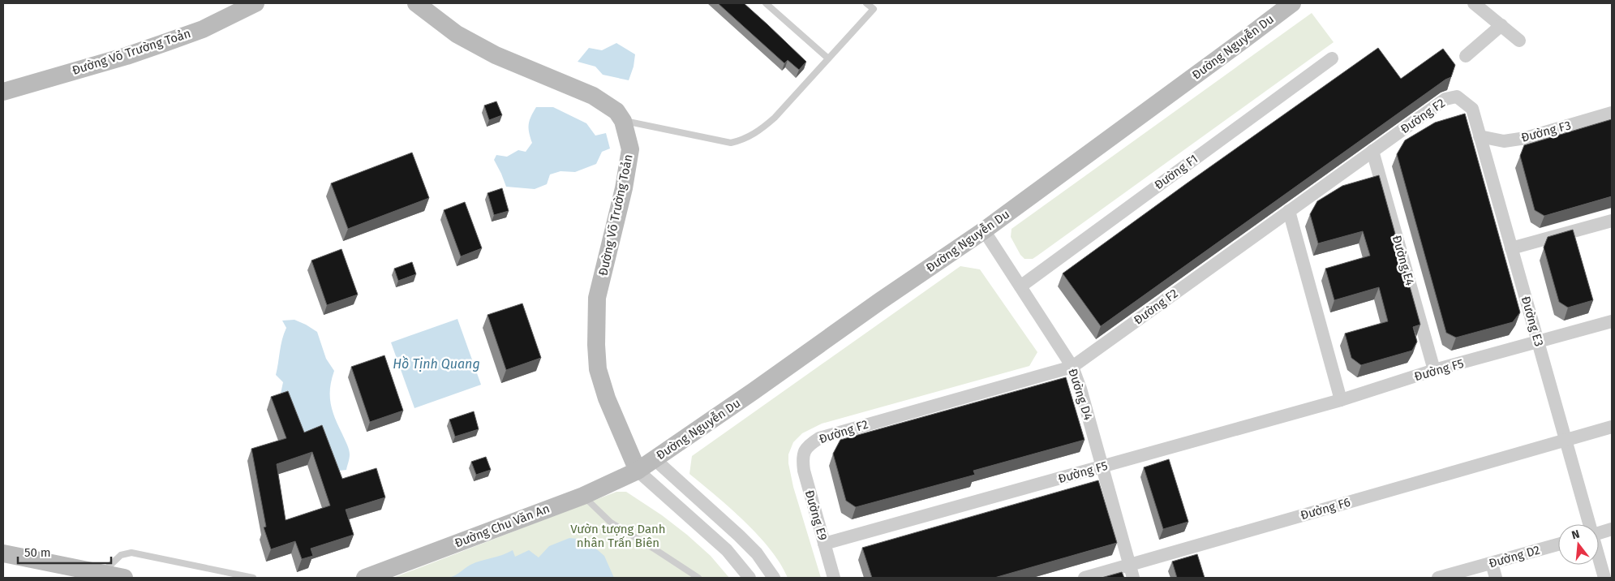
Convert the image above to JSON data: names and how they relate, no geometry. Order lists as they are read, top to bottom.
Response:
{
  "streets": {
    "main road": ["Đường Nguyễn Du", "Đường Võ Trường Toản", "Đường Chu Văn An"],
    "street": [
      "Đường F2",
      "Đường F3",
      "Đường F1",
      "Đường E4",
      "Đường E3",
      "Đường F5",
      "Đường D4",
      "Đường F6",
      "Đường E9",
      "Đường D2"
    ]
  },
  "crossings": [
    ["Đường Nguyễn Du", "Đường Võ Trường Toản"],
    ["Đường Nguyễn Du", "Đường D4"],
    ["Đường Nguyễn Du", "Đường Chu Văn An"],
    ["Đường Võ Trường Toản", "Đường Chu Văn An"],
    ["Đường F2", "Đường E4"],
    ["Đường F2", "Đường E3"],
    ["Đường F2", "Đường D4"],
    ["Đường F2", "Đường E9"],
    ["Đường F3", "Đường E3"],
    ["Đường F1", "Đường D4"],
    ["Đường E4", "Đường F5"],
    ["Đường E3", "Đường F5"],
    ["Đường E3", "Đường F6"],
    ["Đường F5", "Đường D4"],
    ["Đường F5", "Đường E9"],
    ["Đường D4", "Đường F6"]
  ],
  "water": ["Hồ Tịnh Quang"],
  "parks": ["Vườn tượng Danh nhân Trấn Biên"],
  "scale_bar": "50 m",
  "north": "top"
}
